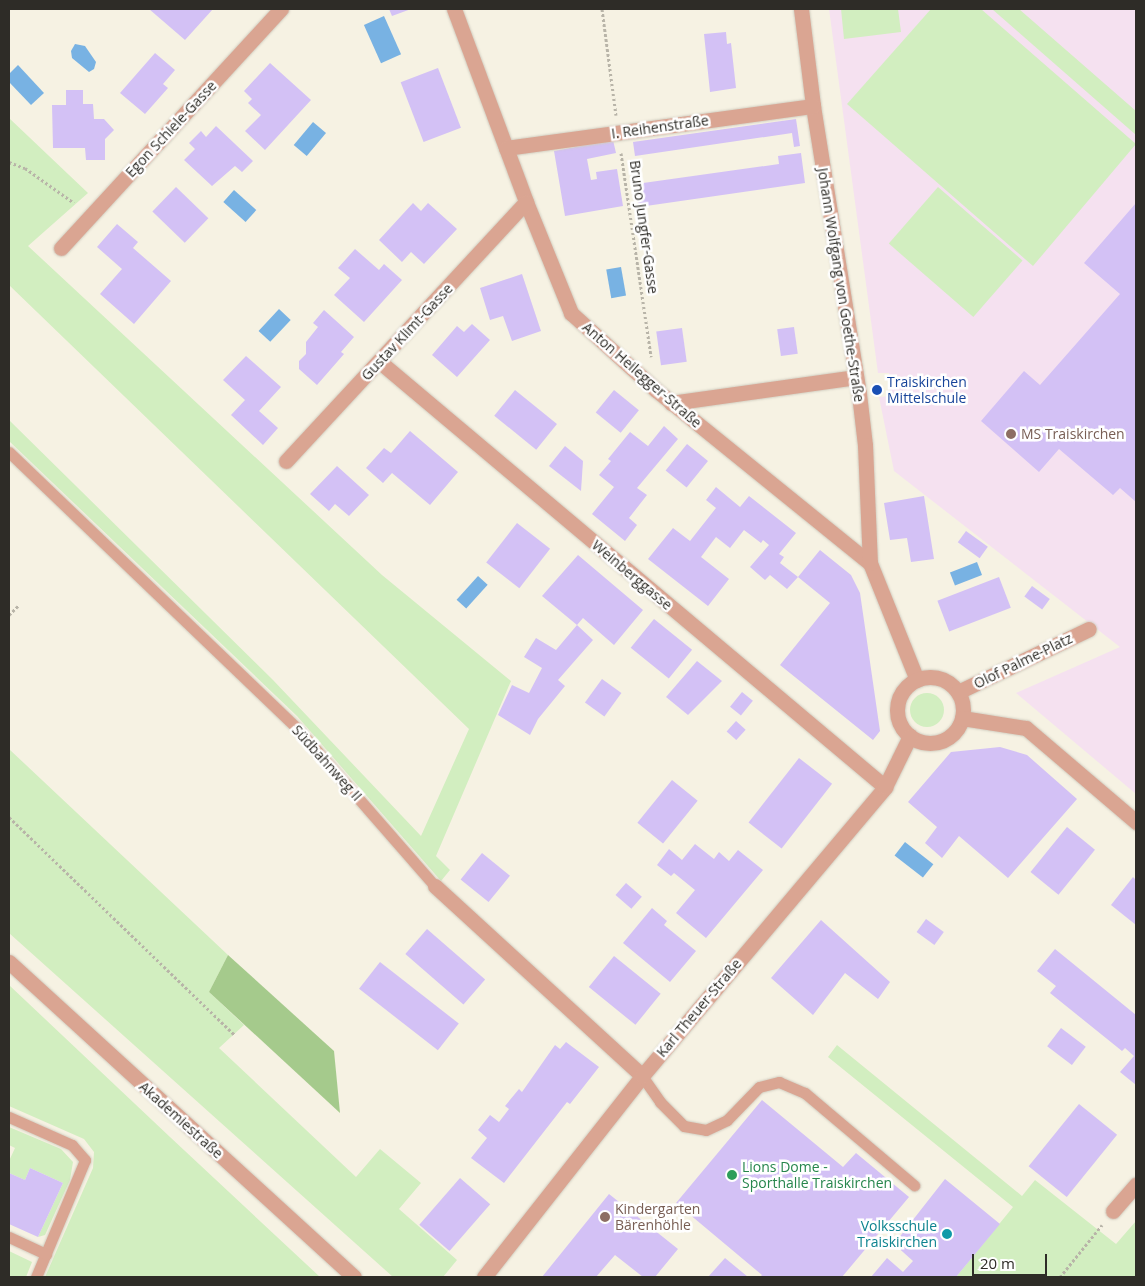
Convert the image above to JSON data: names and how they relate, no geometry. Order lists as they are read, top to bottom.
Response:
{
  "streets": {
    "street": [
      "I. Reihenstraße",
      "Egon Schiele-Gasse",
      "Johann Wolfgang von Goethe-Straße",
      "Gustav Klimt-Gasse",
      "Anton Heilegger-Straße",
      "Weinberggasse",
      "Olof Palme-Platz",
      "Südbahnweg II",
      "Karl Theuer-Straße",
      "Akademiestraße"
    ],
    "path": ["Bruno Jungfer-Gasse"]
  },
  "crossings": [
    ["I. Reihenstraße", "Bruno Jungfer-Gasse"],
    ["I. Reihenstraße", "Johann Wolfgang von Goethe-Straße"],
    ["I. Reihenstraße", "Anton Heilegger-Straße"],
    ["Bruno Jungfer-Gasse", "Anton Heilegger-Straße"],
    ["Johann Wolfgang von Goethe-Straße", "Anton Heilegger-Straße"],
    ["Gustav Klimt-Gasse", "Anton Heilegger-Straße"],
    ["Gustav Klimt-Gasse", "Weinberggasse"],
    ["Anton Heilegger-Straße", "Olof Palme-Platz"],
    ["Anton Heilegger-Straße", "Karl Theuer-Straße"],
    ["Weinberggasse", "Karl Theuer-Straße"],
    ["Olof Palme-Platz", "Karl Theuer-Straße"],
    ["Südbahnweg II", "Karl Theuer-Straße"]
  ],
  "places": [
    "Traiskirchen Mittelschule",
    "MS Traiskirchen",
    "Lions Dome - Sporthalle Traiskirchen",
    "Kindergarten Bärenhöhle",
    "Volksschule Traiskirchen"
  ],
  "scale_bar": "20 m"
}
